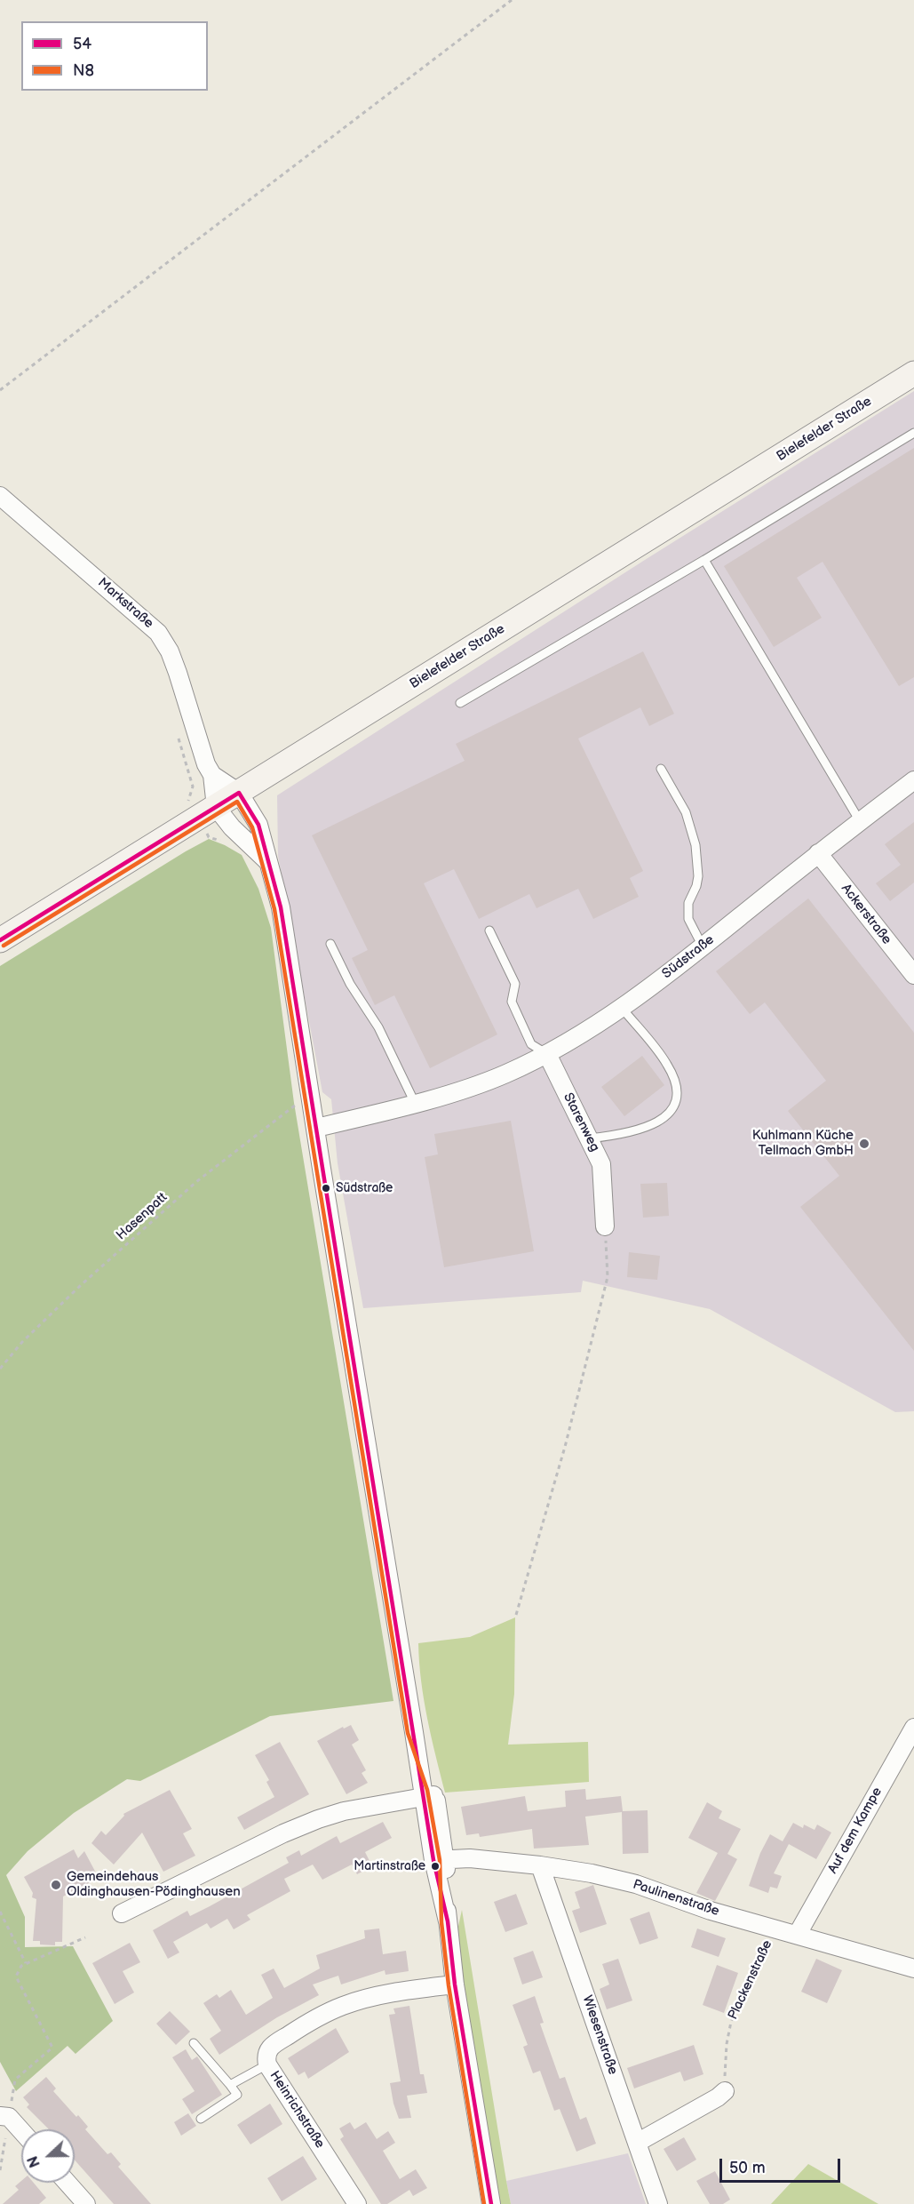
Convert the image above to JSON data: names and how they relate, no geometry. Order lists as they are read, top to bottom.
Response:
{
  "streets": {
    "main road": ["Bielefelder Straße"],
    "street": [
      "Markstraße",
      "Ackerstraße",
      "Südstraße",
      "Starenweg",
      "Auf dem Kampe",
      "Paulinenstraße",
      "Wiesenstraße",
      "Heinrichstraße"
    ],
    "path": ["Hasenpatt", "Plackenstraße"]
  },
  "crossings": [
    ["Bielefelder Straße", "Markstraße"],
    ["Ackerstraße", "Südstraße"],
    ["Südstraße", "Starenweg"],
    ["Auf dem Kampe", "Paulinenstraße"],
    ["Paulinenstraße", "Plackenstraße"],
    ["Paulinenstraße", "Wiesenstraße"]
  ],
  "places": [
    "Kuhlmann Küche Tellmach GmbH",
    "Südstraße",
    "Martinstraße",
    "Gemeindehaus Oldinghausen-Pödinghausen"
  ],
  "lines": ["transit line 54", "transit line N8"],
  "legend": ["54", "N8"],
  "scale_bar": "50 m",
  "north": "left"
}
